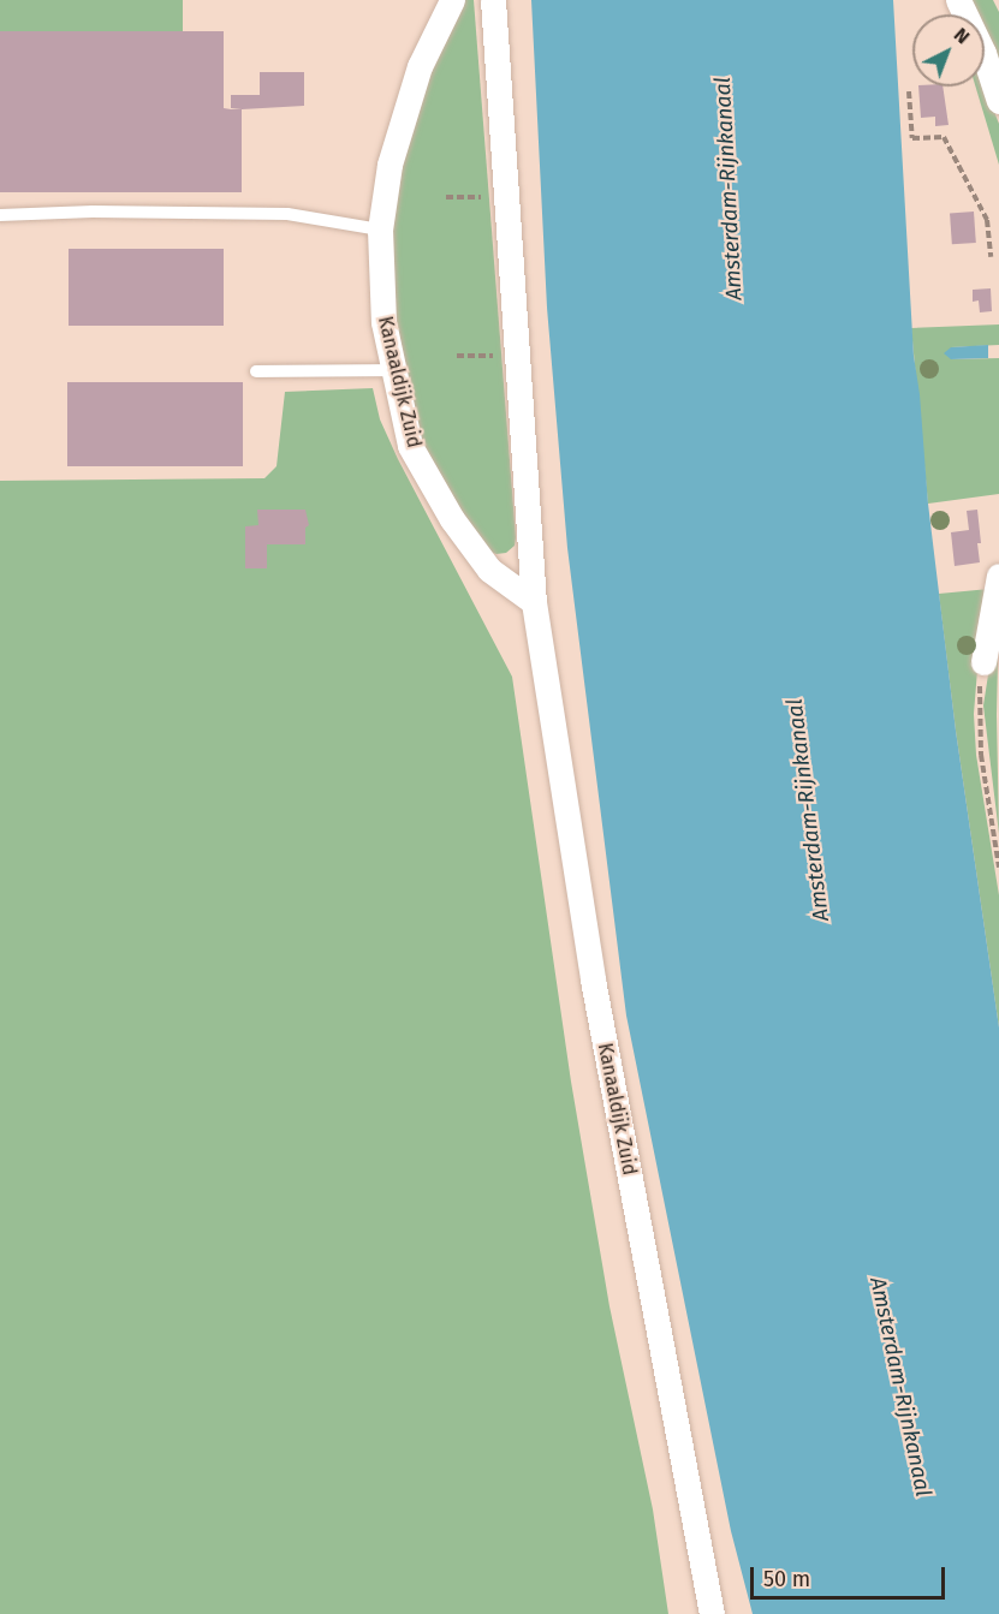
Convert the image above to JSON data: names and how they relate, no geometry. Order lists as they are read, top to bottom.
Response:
{
  "streets": {
    "street": ["Kanaaldijk Zuid"]
  },
  "water": ["Amsterdam-Rijnkanaal"],
  "scale_bar": "50 m",
  "north": "top right"
}
